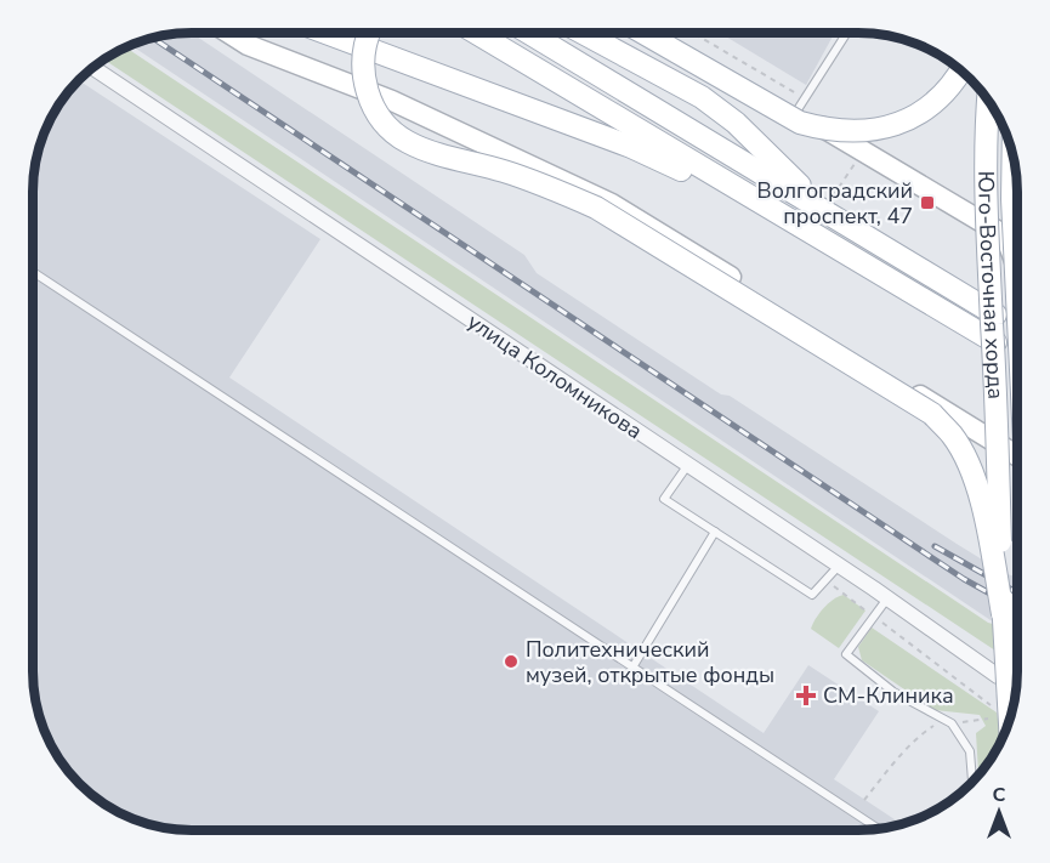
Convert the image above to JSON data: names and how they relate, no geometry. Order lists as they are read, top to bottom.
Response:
{
  "streets": {
    "main road": ["Юго-Восточная хорда"],
    "street": ["улица Коломникова"]
  },
  "places": {
    "transit": ["Волгоградский проспект, 47"],
    "other": ["Политехнический музей, открытые фонды"],
    "health": ["СМ-Клиника"]
  },
  "north": "top"
}
